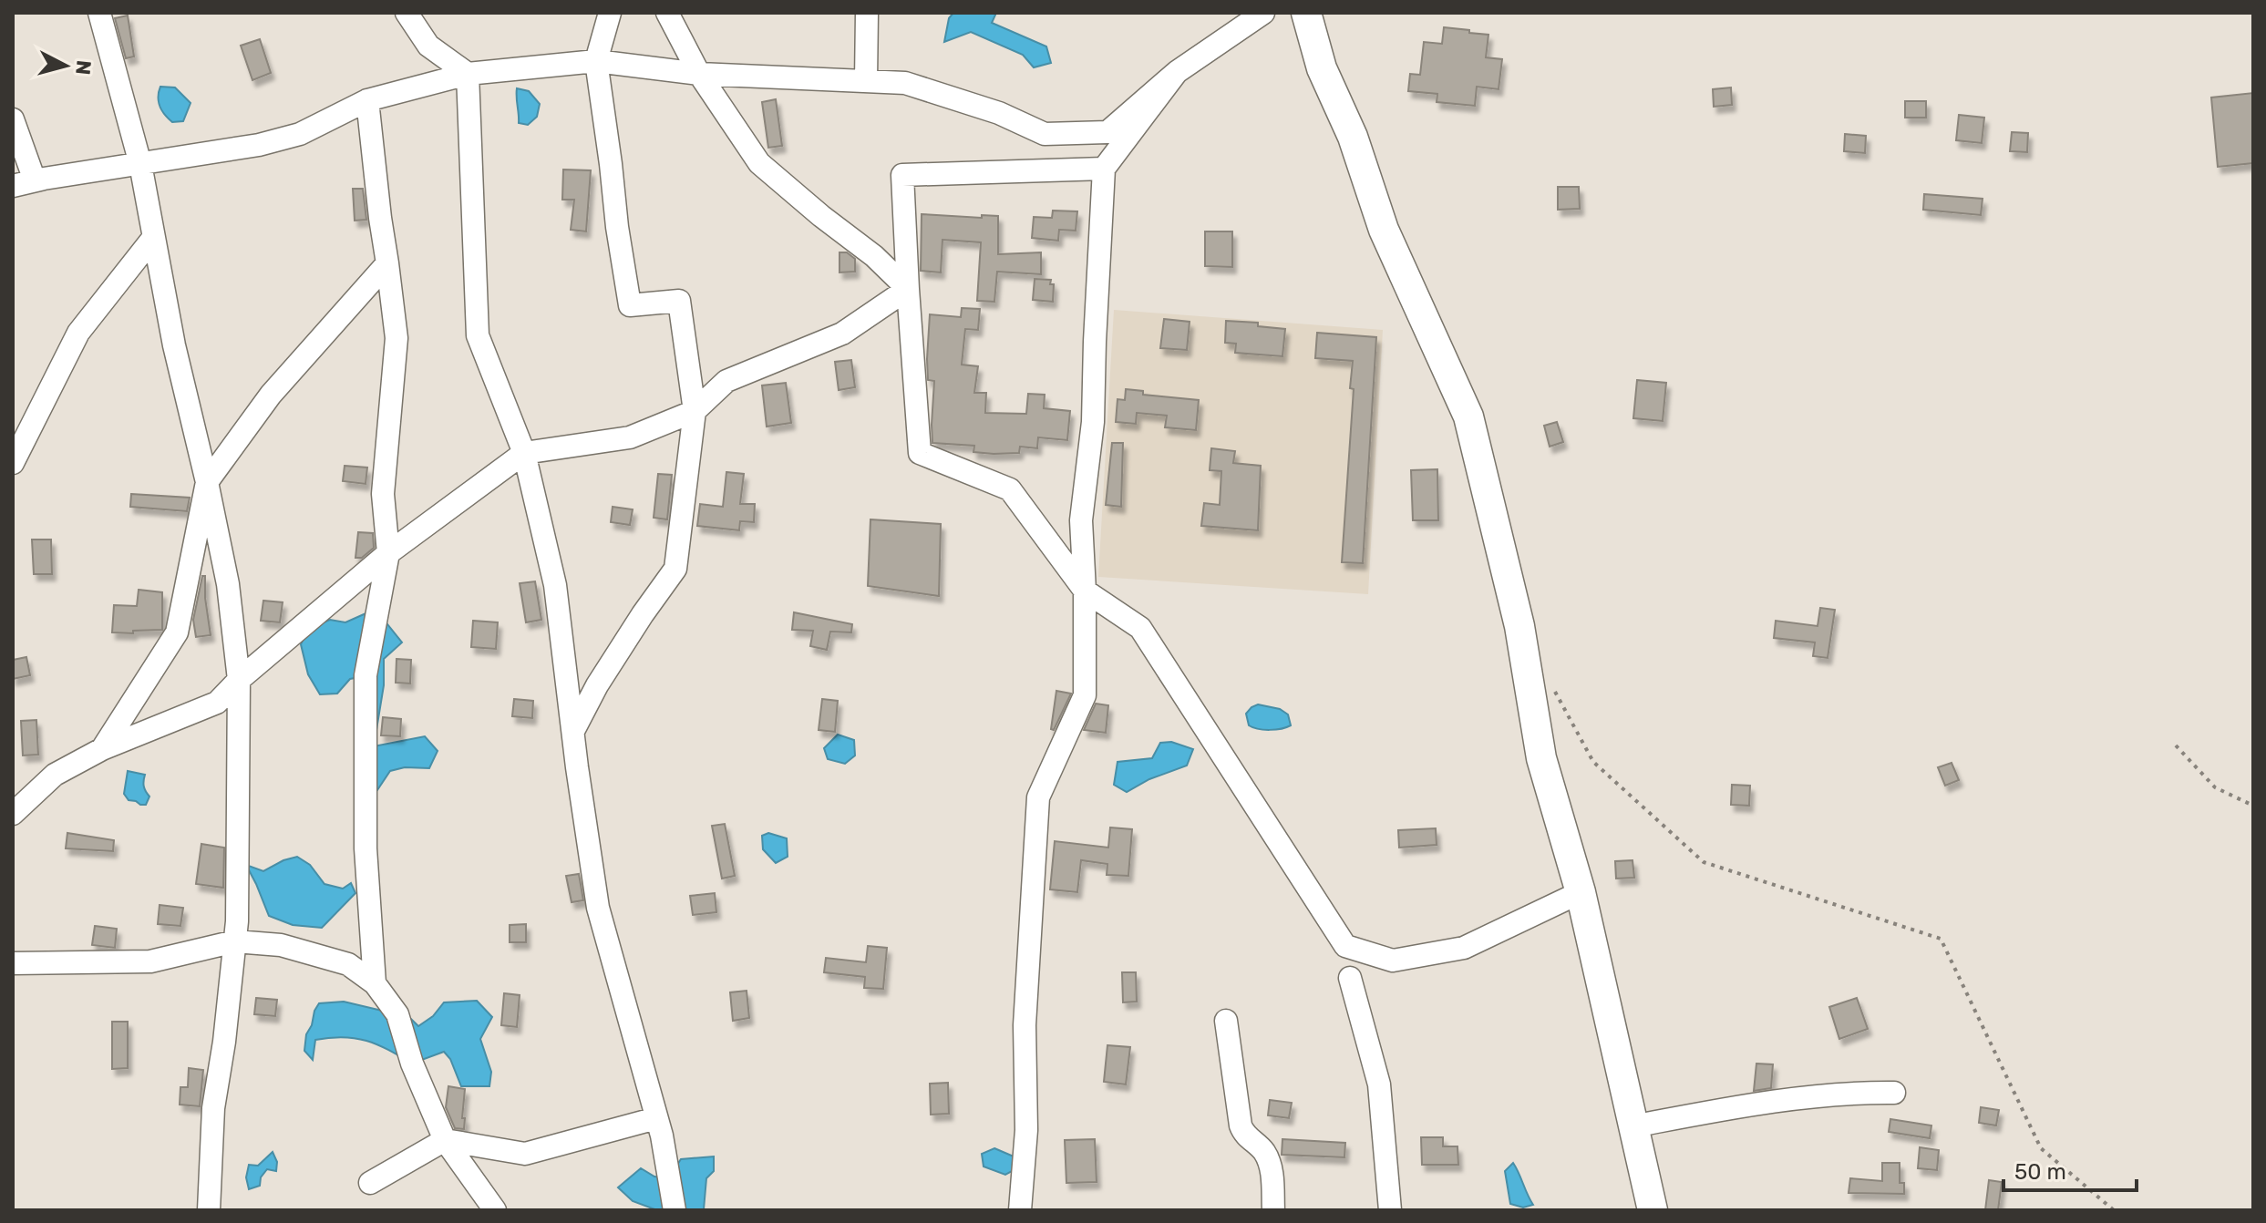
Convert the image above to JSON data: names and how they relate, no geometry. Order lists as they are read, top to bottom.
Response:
{
  "scale_bar": "50 m",
  "north": "right"
}
